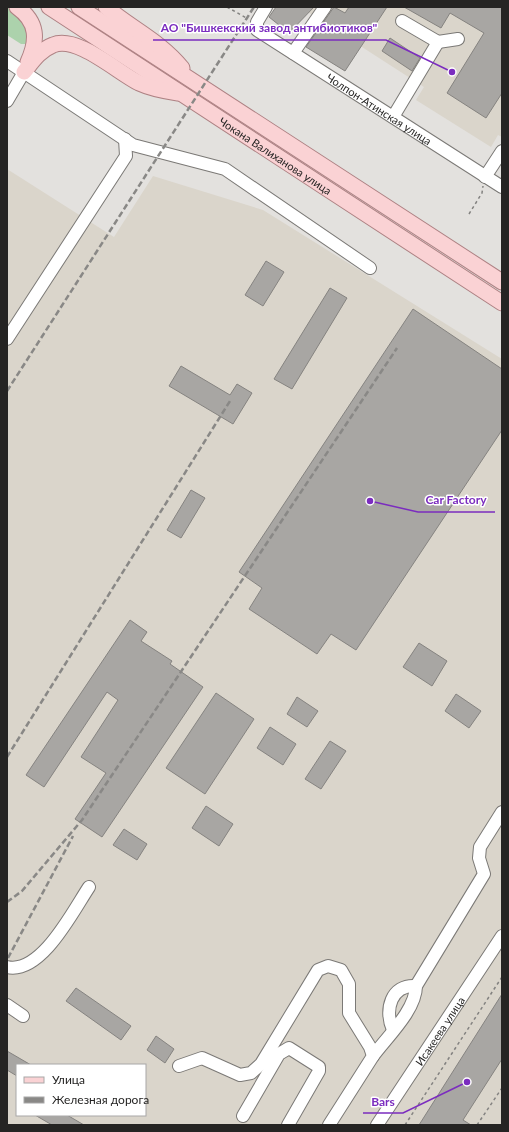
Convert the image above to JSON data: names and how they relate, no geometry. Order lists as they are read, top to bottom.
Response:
{
  "streets": {
    "main road": ["Чокана Валиханова улица"],
    "street": ["Чолпон-Атинская улица", "Исакеева улица"]
  },
  "places": ["АО \"Бишкекский завод антибиотиков\"", "Car Factory", "Bars"],
  "legend": ["Улица", "Железная дорога"]
}
